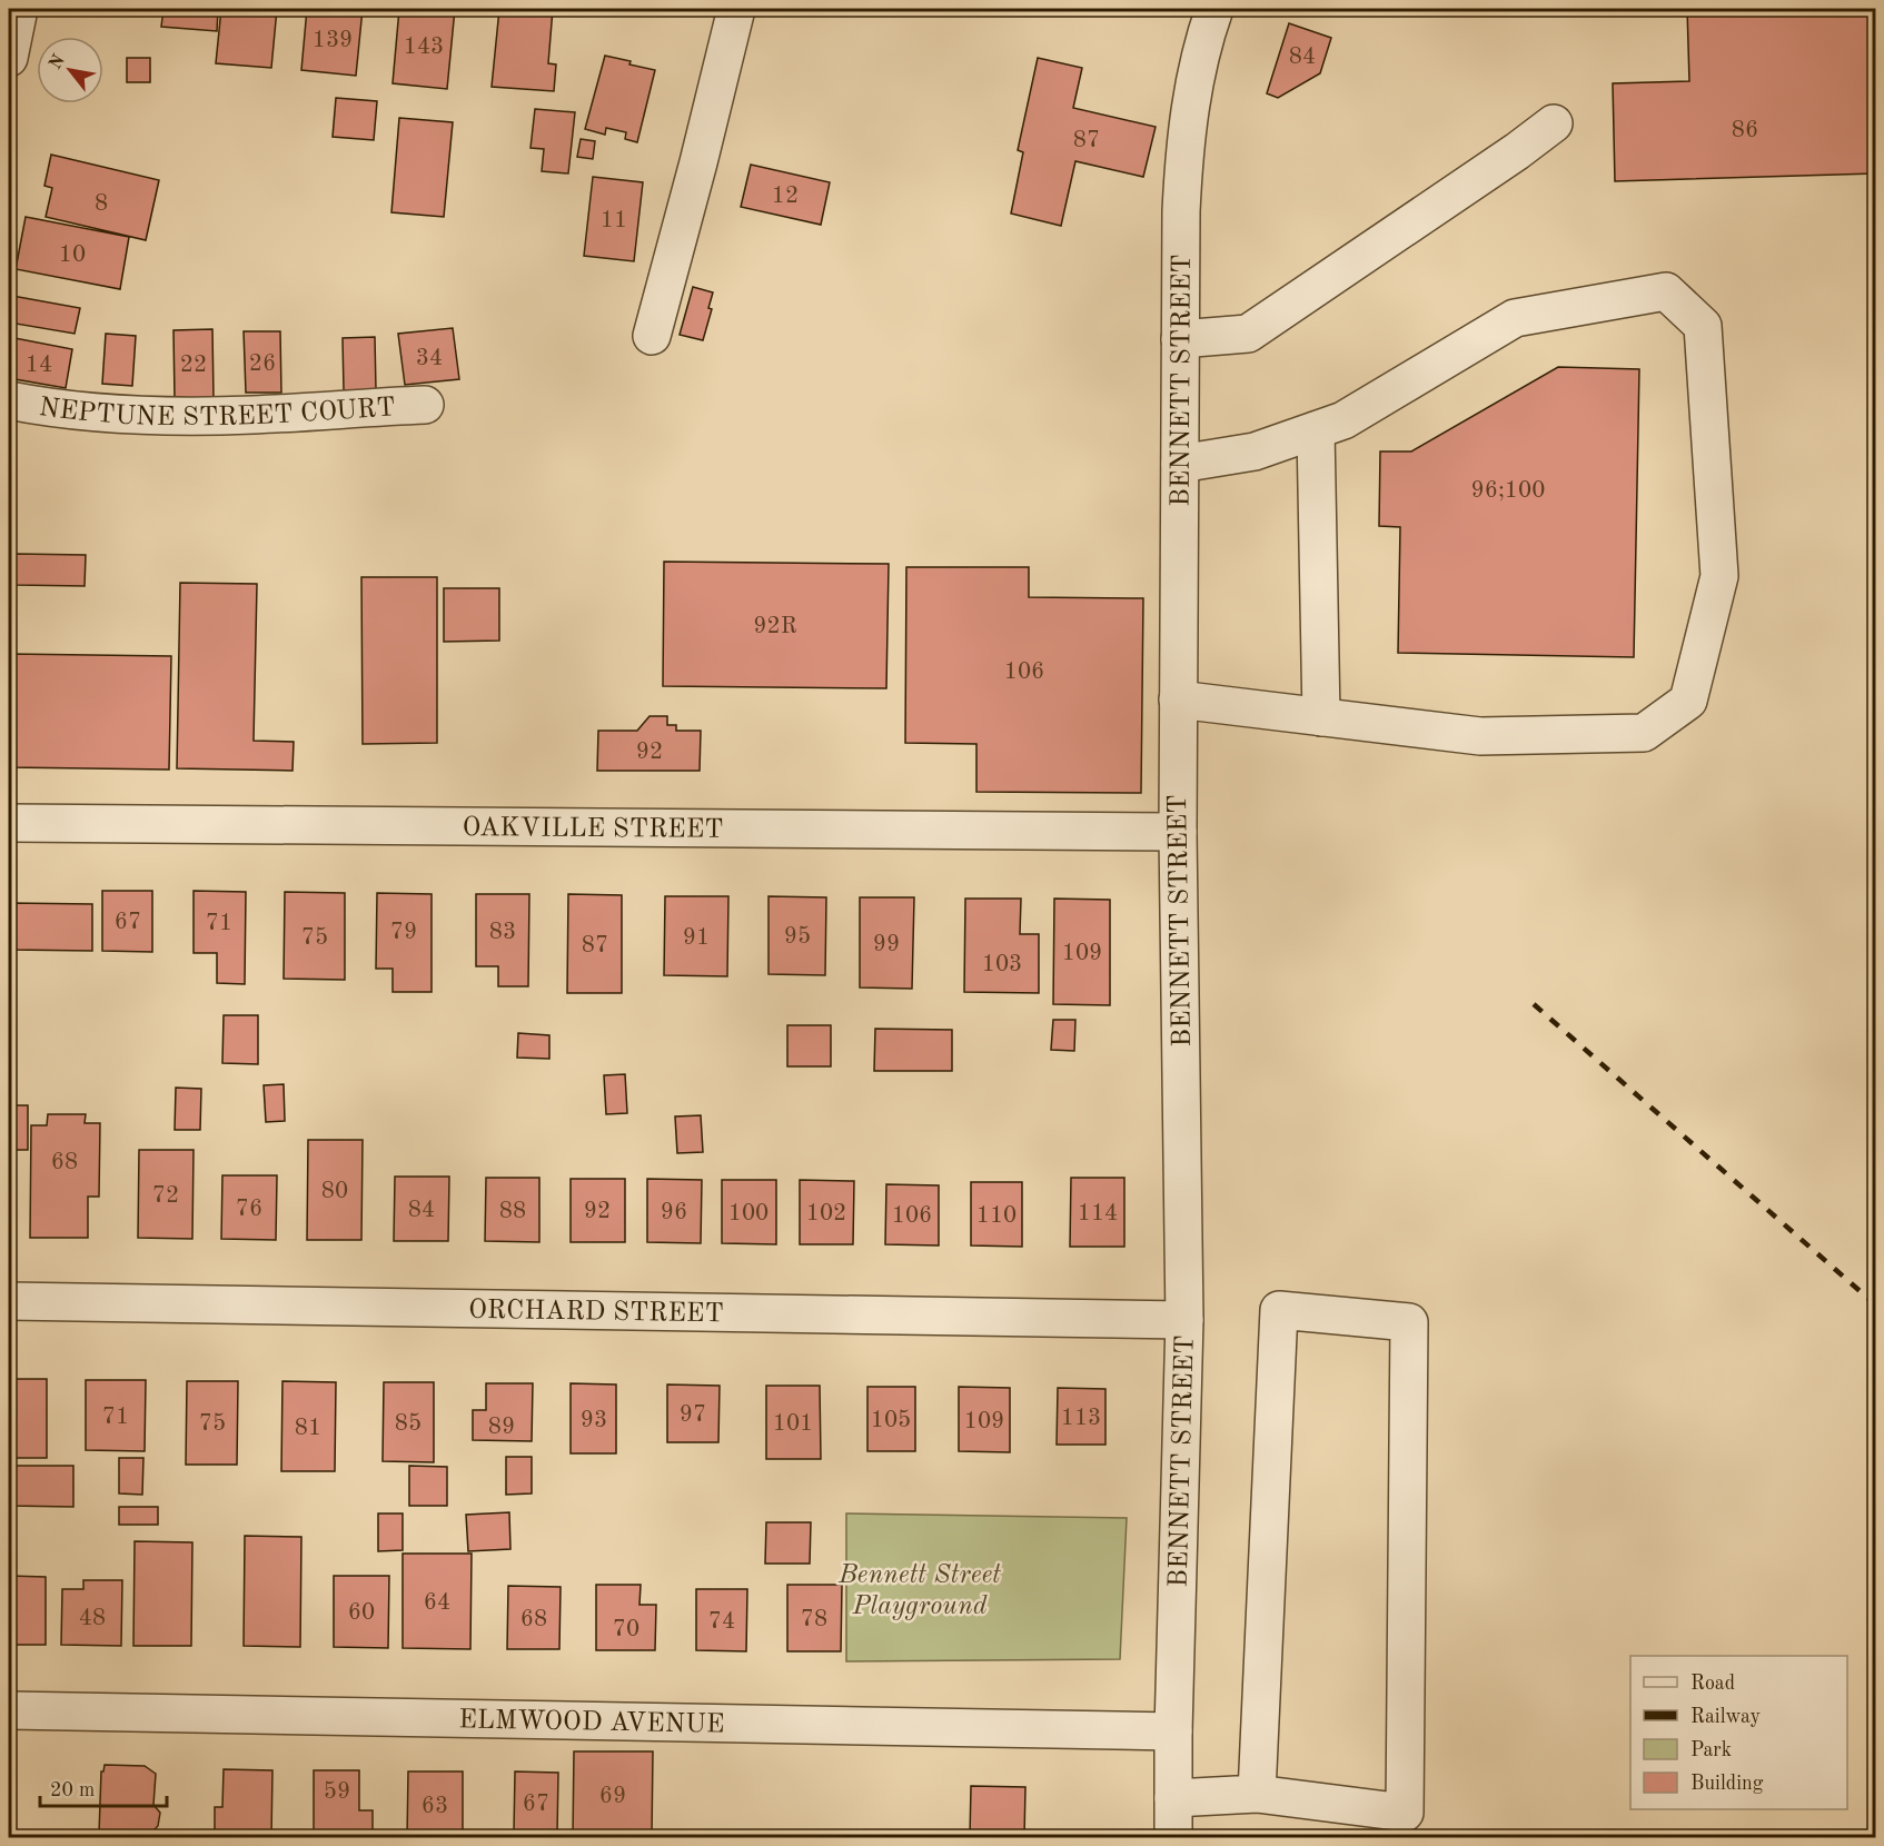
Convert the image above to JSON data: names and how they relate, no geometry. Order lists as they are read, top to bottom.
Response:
{
  "streets": {
    "street": [
      "BENNETT STREET",
      "NEPTUNE STREET COURT",
      "OAKVILLE STREET",
      "ORCHARD STREET",
      "ELMWOOD AVENUE"
    ]
  },
  "crossings": [
    ["BENNETT STREET", "OAKVILLE STREET"],
    ["BENNETT STREET", "ORCHARD STREET"],
    ["BENNETT STREET", "ELMWOOD AVENUE"]
  ],
  "parks": ["Bennett Street Playground"],
  "house_numbers": [
    "139",
    "143",
    "84",
    "86",
    "87",
    "12",
    "8",
    "11",
    "10",
    "34",
    "26",
    "14",
    "22",
    "96;100",
    "92R",
    "106",
    "92",
    "67",
    "71",
    "79",
    "83",
    "95",
    "75",
    "91",
    "99",
    "87",
    "109",
    "103",
    "68",
    "80",
    "72",
    "76",
    "84",
    "88",
    "92",
    "96",
    "100",
    "102",
    "114",
    "106",
    "110",
    "97",
    "71",
    "113",
    "93",
    "105",
    "109",
    "75",
    "85",
    "101",
    "89",
    "81",
    "64",
    "60",
    "48",
    "68",
    "78",
    "74",
    "70",
    "59",
    "69",
    "67",
    "63"
  ],
  "legend": [
    "Road",
    "Railway",
    "Park",
    "Building"
  ],
  "scale_bar": "20 m",
  "north": "top left"
}
